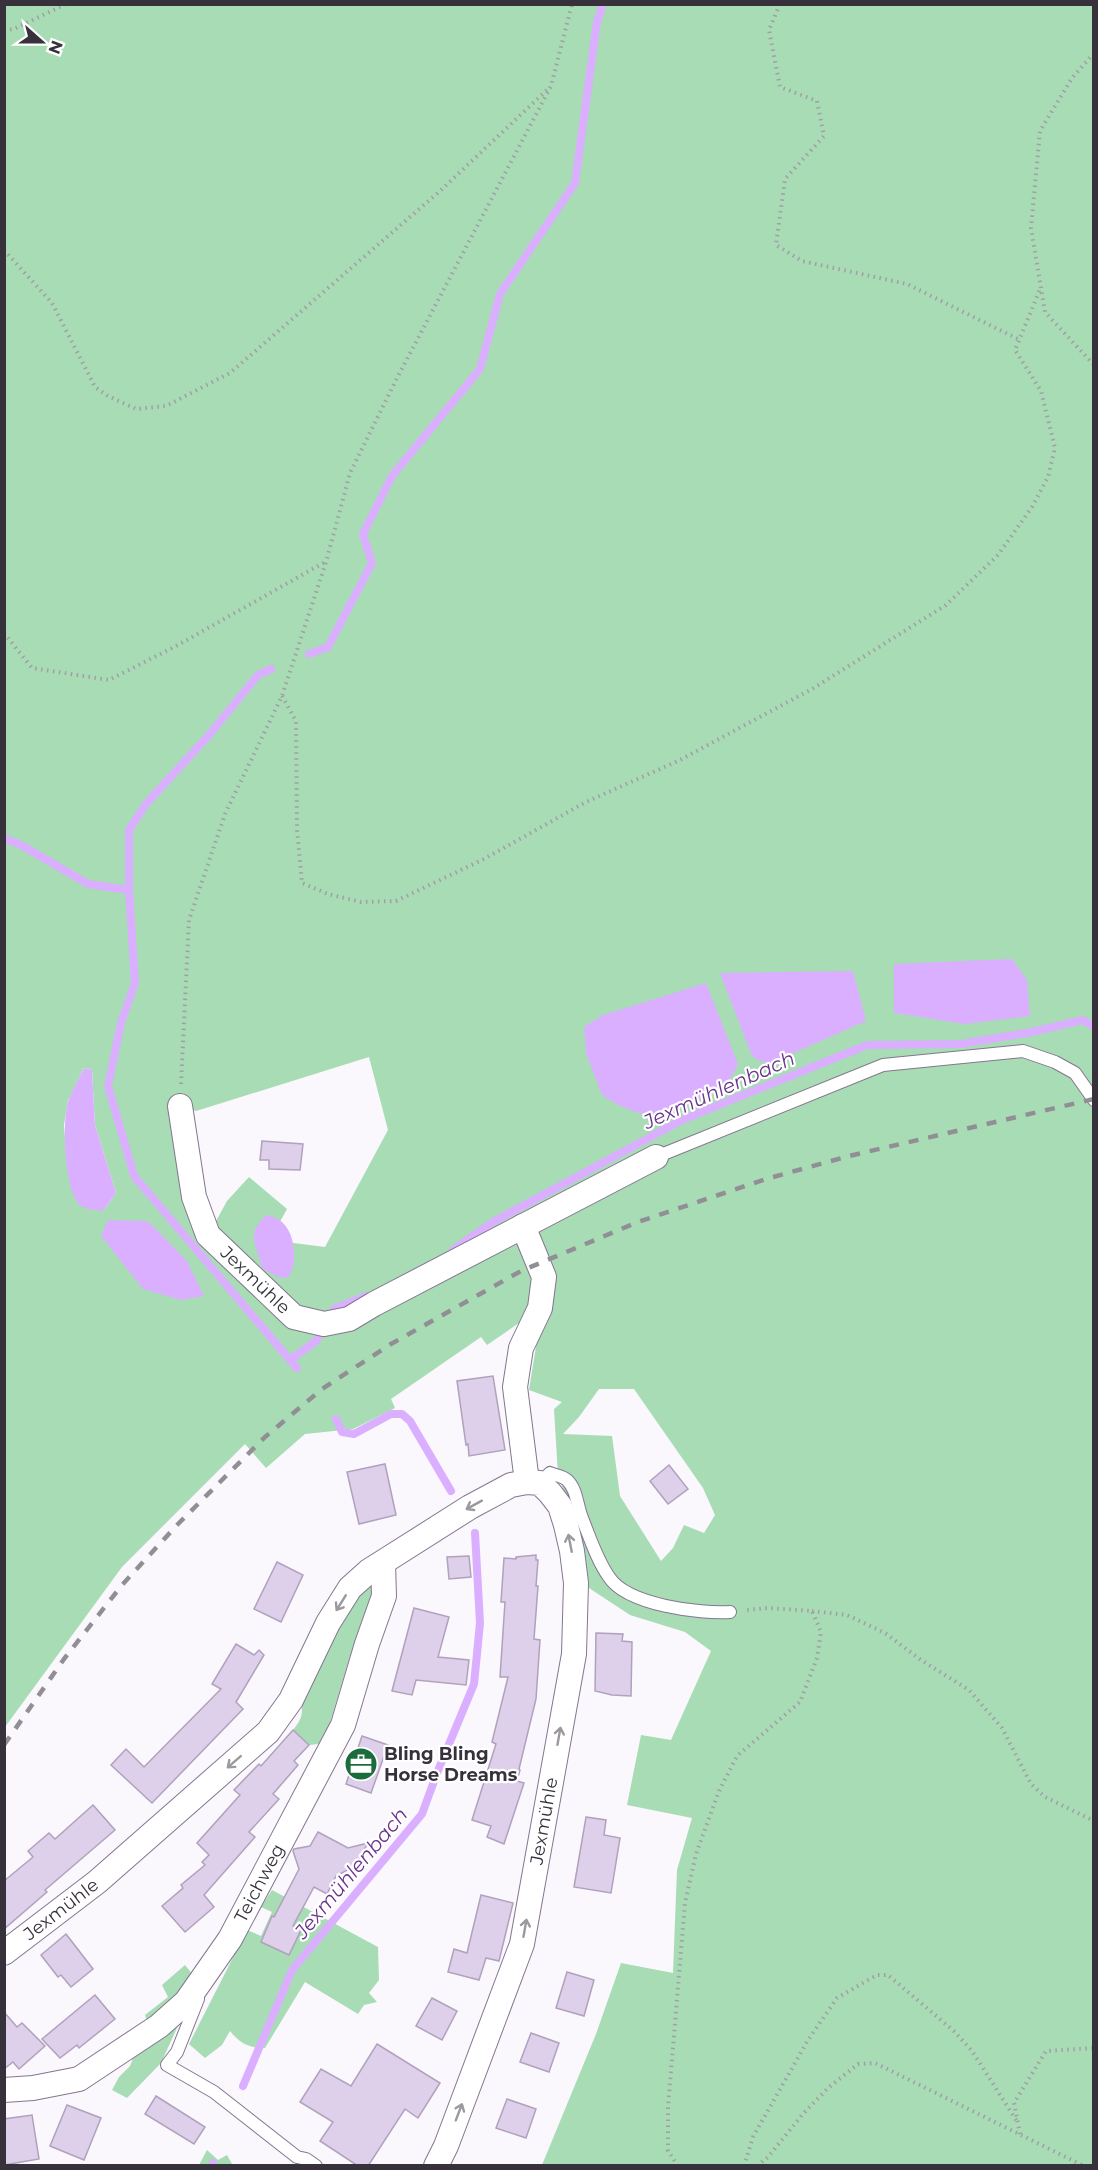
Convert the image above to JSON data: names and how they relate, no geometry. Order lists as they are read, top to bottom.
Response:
{
  "streets": {
    "street": ["Jexmühle", "Teichweg"]
  },
  "crossings": [
    ["Jexmühle", "Teichweg"]
  ],
  "water": ["Jexmühlenbach"],
  "places": {
    "office": ["Bling Bling Horse Dreams"]
  },
  "north": "right"
}
